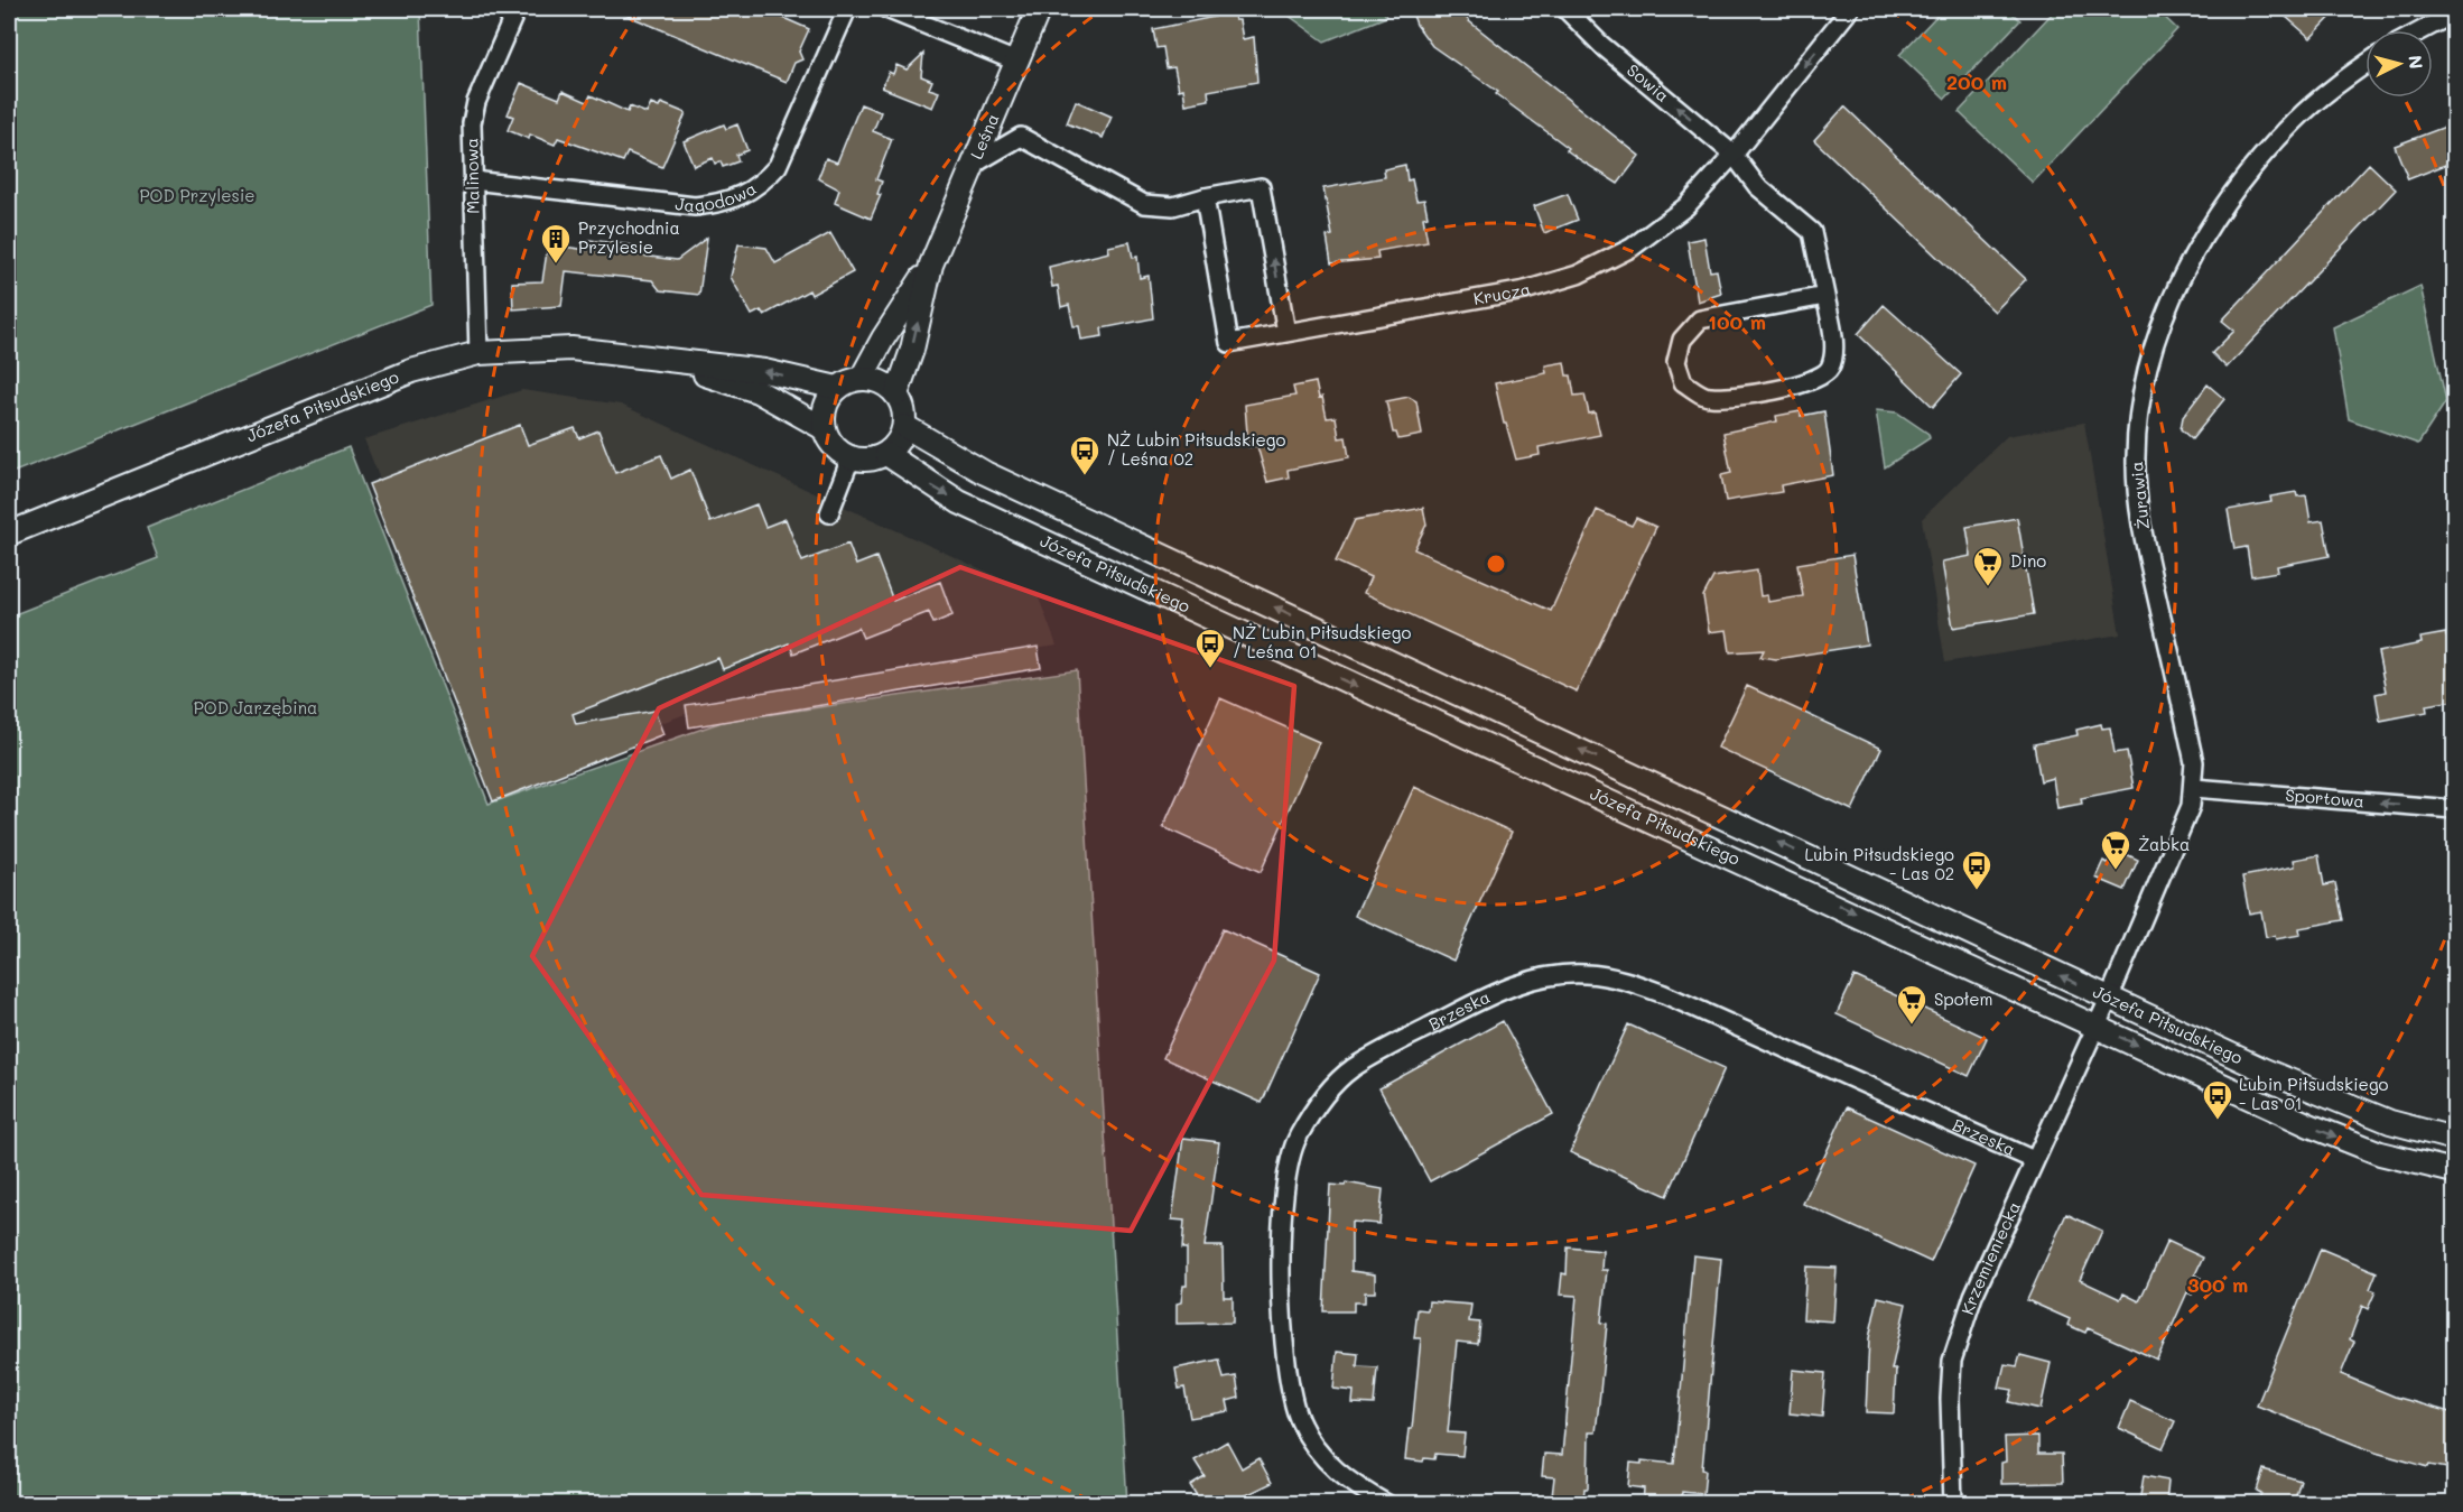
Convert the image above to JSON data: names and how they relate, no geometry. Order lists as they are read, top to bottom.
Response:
{
  "streets": {
    "street": [
      "Sowia",
      "Leśna",
      "Malinowa",
      "Jagodowa",
      "Krucza",
      "Józefa Piłsudskiego",
      "Żurawia",
      "Sportowa",
      "Brzeska",
      "Krzemieniecka"
    ]
  },
  "crossings": [
    ["Sowia", "Krucza"],
    ["Leśna", "Józefa Piłsudskiego"],
    ["Malinowa", "Jagodowa"],
    ["Malinowa", "Józefa Piłsudskiego"],
    ["Józefa Piłsudskiego", "Żurawia"],
    ["Józefa Piłsudskiego", "Krzemieniecka"],
    ["Żurawia", "Sportowa"],
    ["Żurawia", "Krzemieniecka"],
    ["Brzeska", "Krzemieniecka"]
  ],
  "one_way": ["Sowia", "Sportowa"],
  "parks": ["POD Przylesie", "POD Jarzębina"],
  "places": {
    "building": ["Przychodnia Przylesie"],
    "bus stop": [
      "NŻ Lubin Piłsudskiego / Leśna 02",
      "NŻ Lubin Piłsudskiego / Leśna 01",
      "Lubin Piłsudskiego - Las 02",
      "Lubin Piłsudskiego - Las 01"
    ],
    "supermarket": ["Dino", "Żabka", "Społem"]
  },
  "north": "right",
  "rings": ["200 m", "100 m", "300 m"]
}
